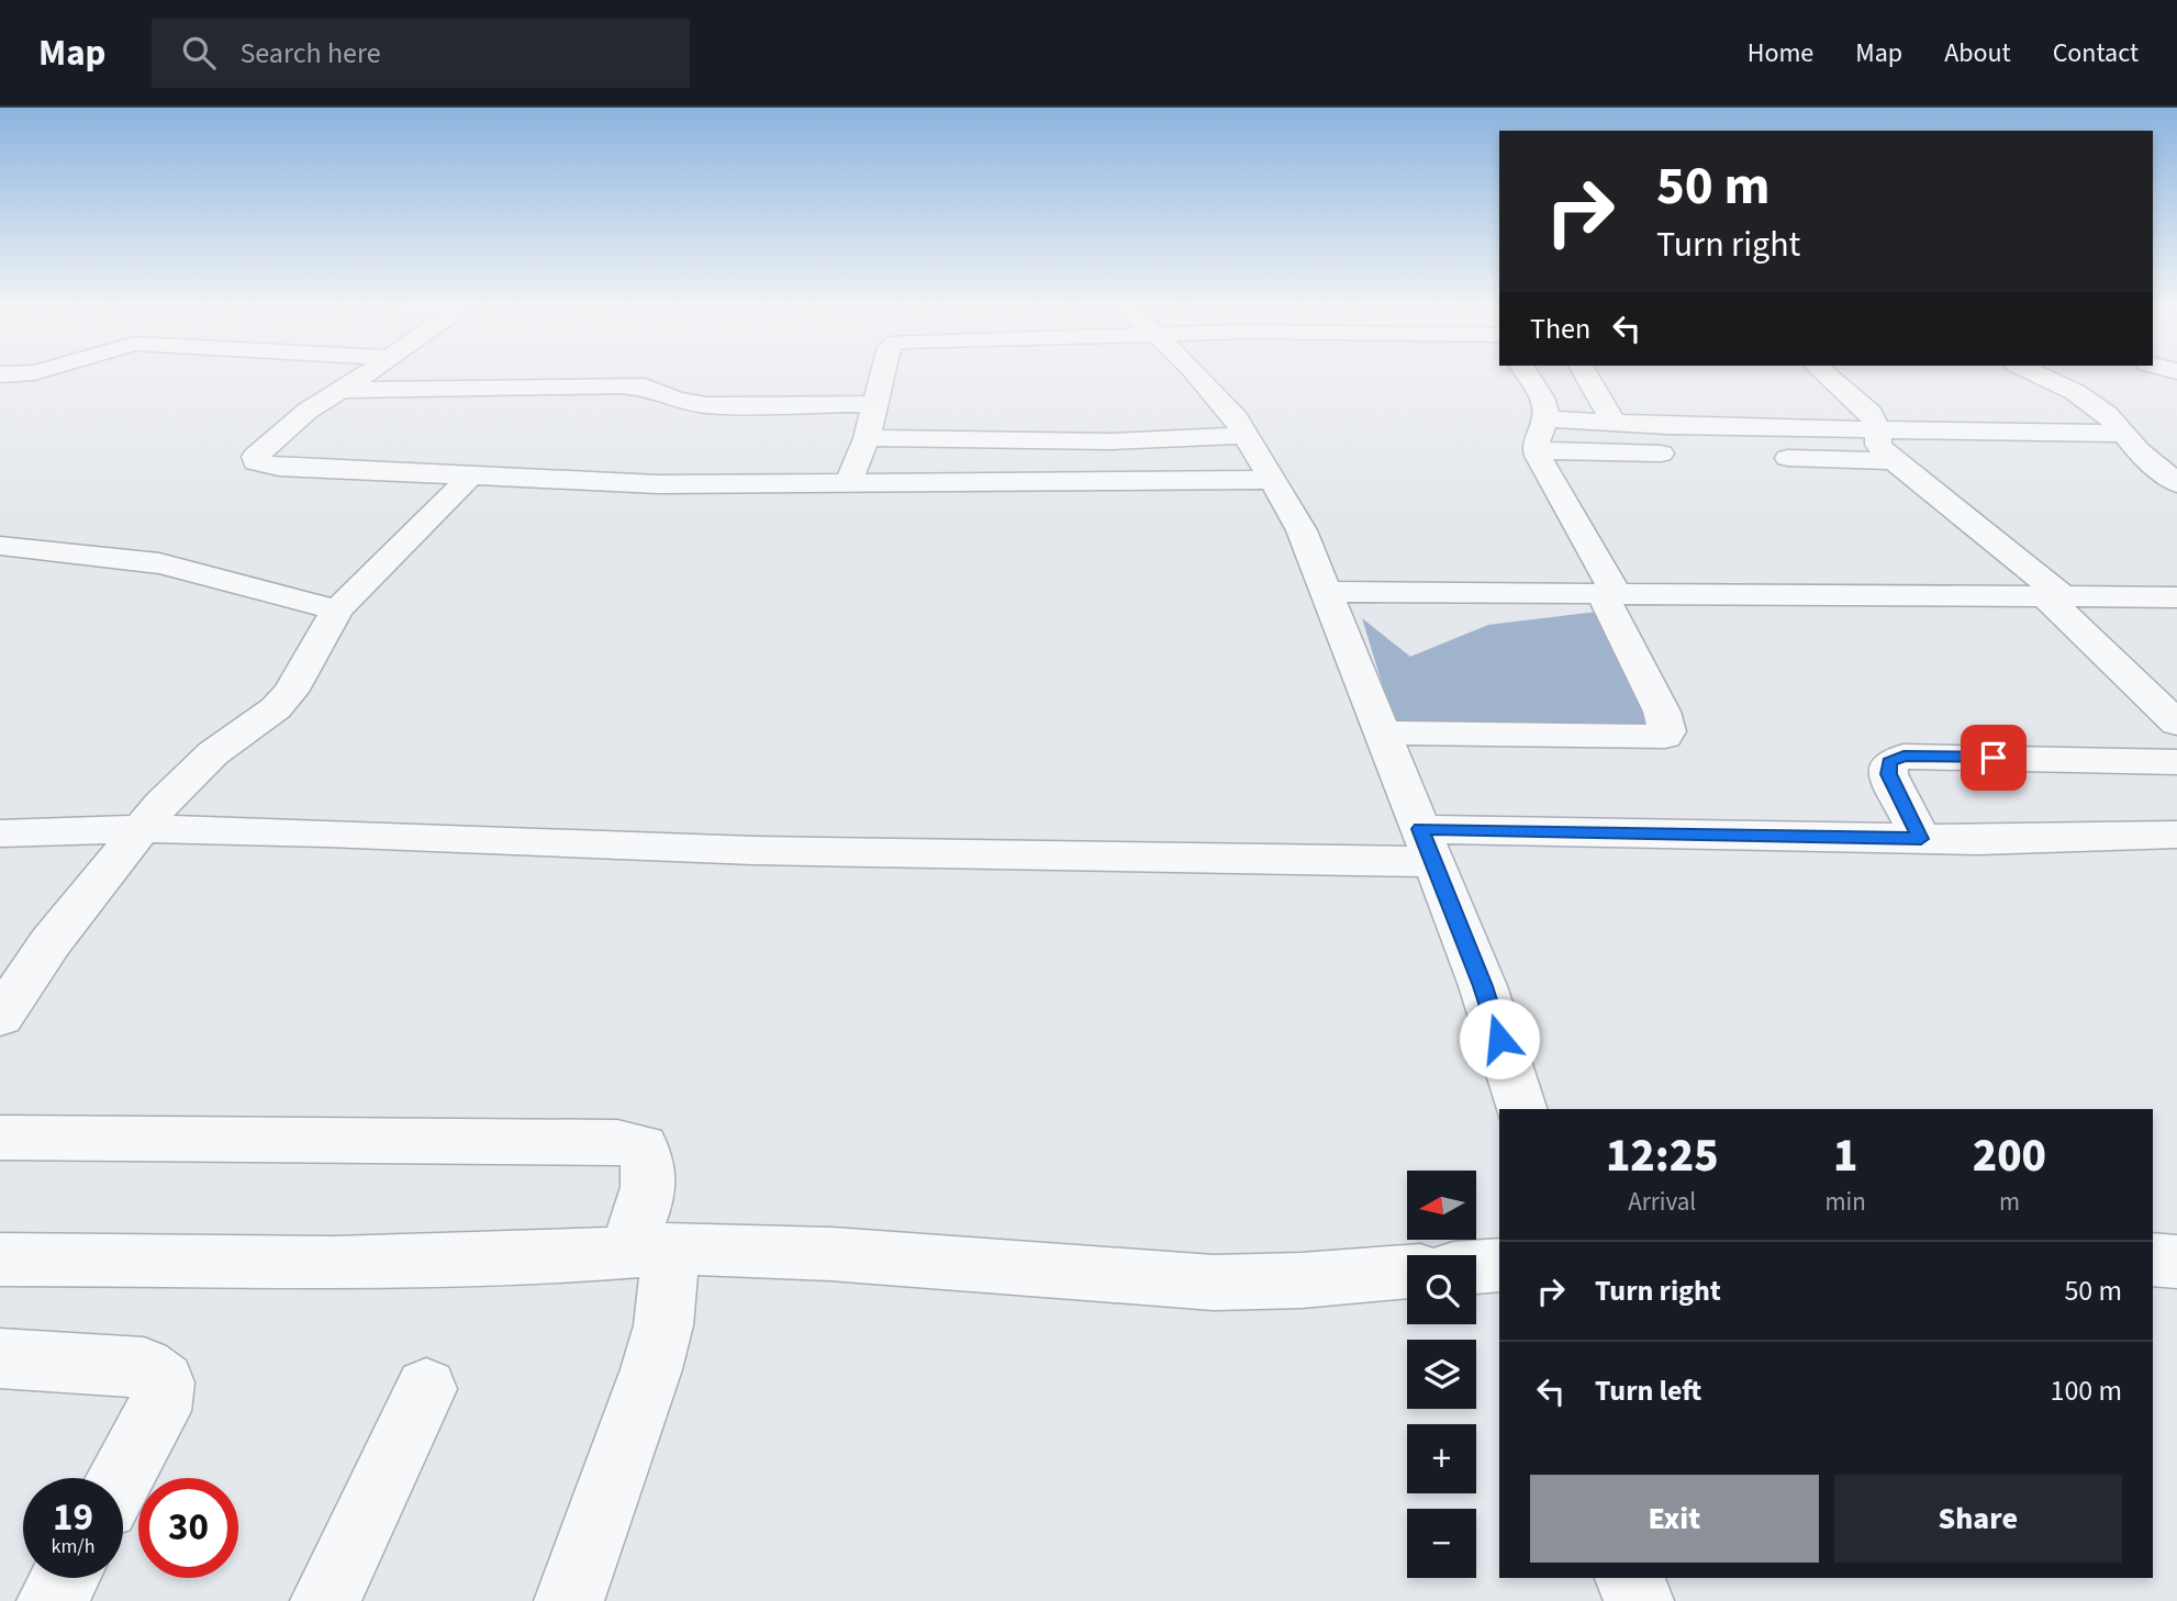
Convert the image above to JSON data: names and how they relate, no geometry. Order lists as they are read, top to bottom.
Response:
{
  "north": "left",
  "page": {
    "header": "Map",
    "search": "Search here",
    "nav": [
      "Home",
      "Map",
      "About",
      "Contact"
    ],
    "turn": ["50 m", "Turn right"],
    "then": "Then",
    "eta": [
      "12:25",
      "Arrival",
      "1",
      "min",
      "200",
      "m"
    ],
    "map_buttons": ["+", "−"],
    "list": [
      {
        "name": "Turn right",
        "value": "50 m"
      },
      {
        "name": "Turn left",
        "value": "100 m"
      }
    ],
    "buttons": ["Exit", "Share"],
    "speed": "19 km/h",
    "limit": "30"
  }
}
